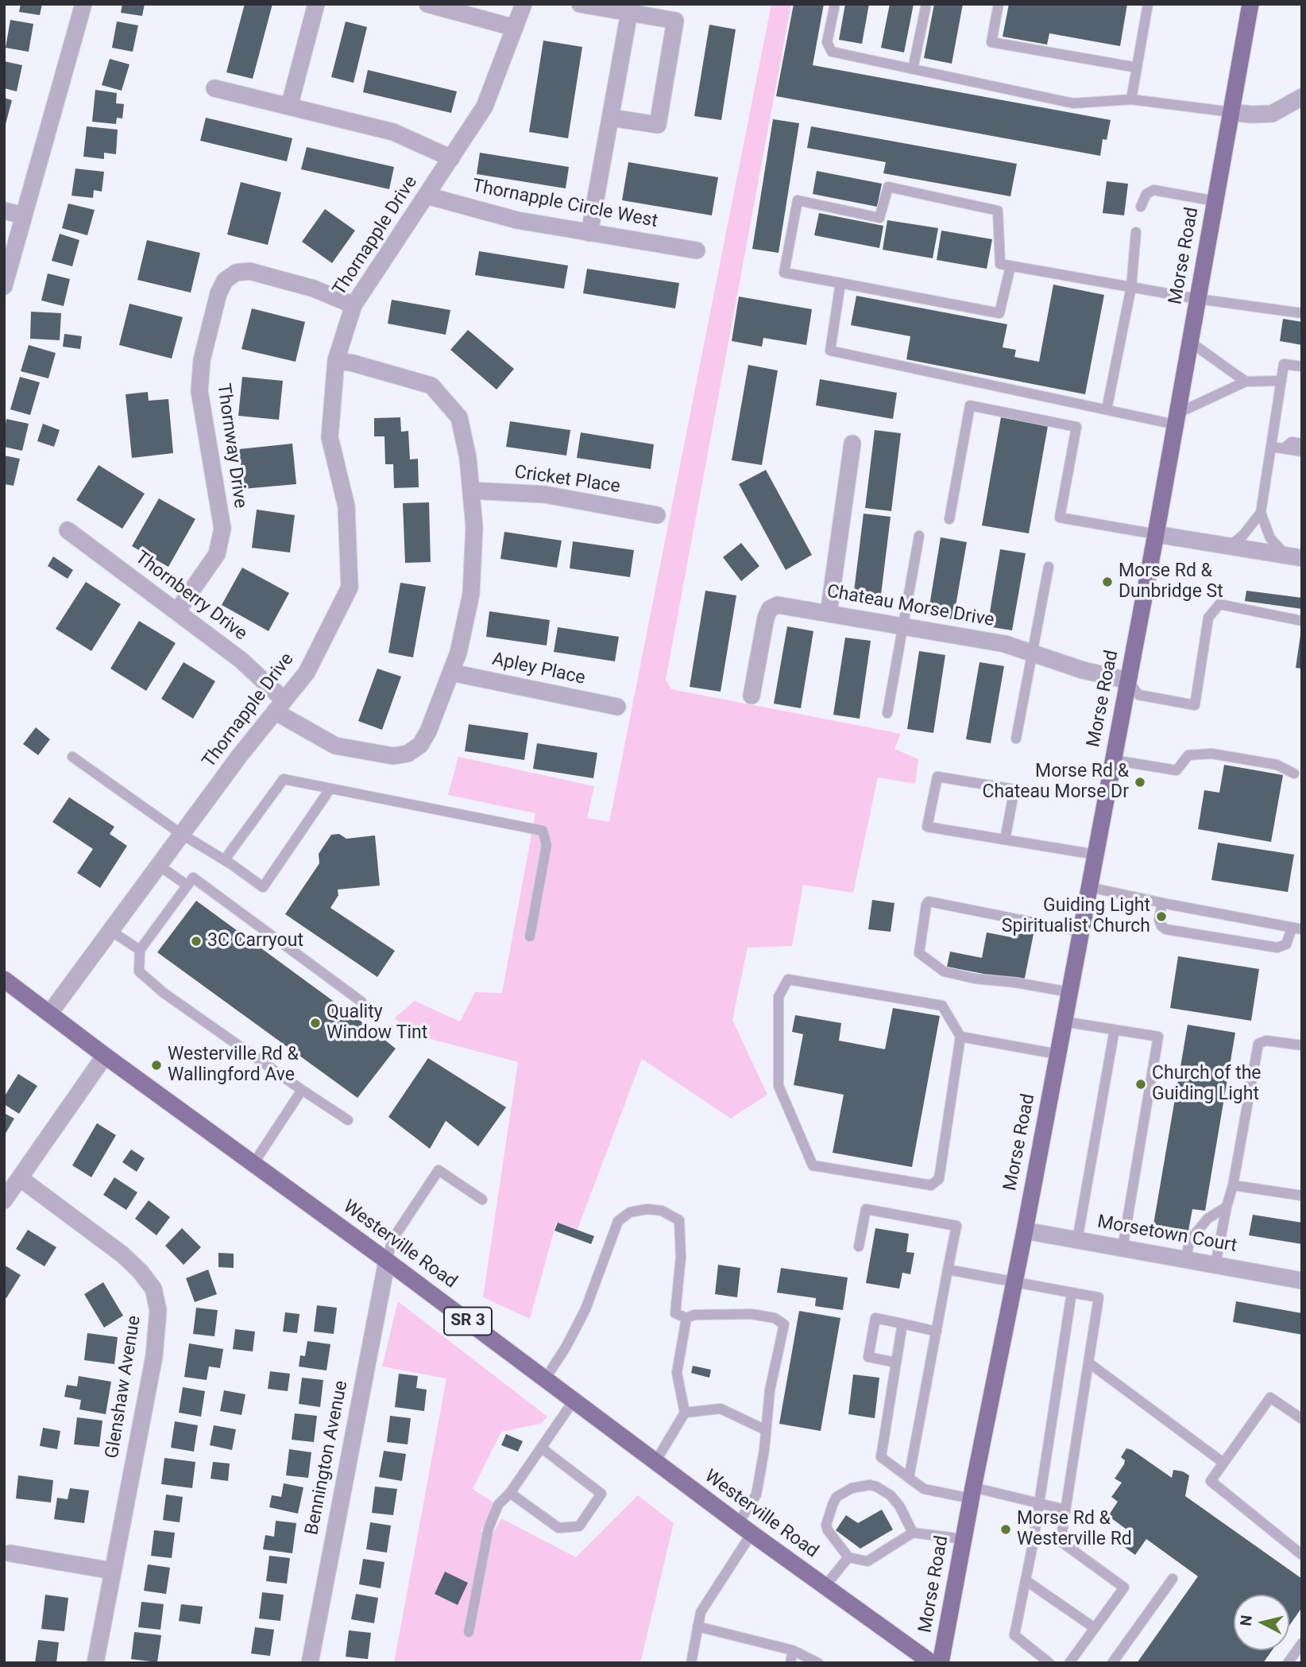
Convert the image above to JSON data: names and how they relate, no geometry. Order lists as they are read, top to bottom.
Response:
{
  "streets": {
    "main road": ["Morse Road", "Westerville Road", "SR 3"],
    "street": [
      "Thornapple Circle West",
      "Thornapple Drive",
      "Thornway Drive",
      "Cricket Place",
      "Thornberry Drive",
      "Chateau Morse Drive",
      "Apley Place",
      "Morsetown Court",
      "Glenshaw Avenue",
      "Bennington Avenue"
    ]
  },
  "crossings": [
    ["Thornapple Circle West", "Thornapple Drive"],
    ["Thornapple Drive", "Thornway Drive"],
    ["Thornapple Drive", "Thornberry Drive"],
    ["Thornapple Drive", "Westerville Road"],
    ["Morse Road", "Chateau Morse Drive"],
    ["Morse Road", "Morsetown Court"],
    ["Thornway Drive", "Thornberry Drive"],
    ["Cricket Place", "Thornberry Drive"],
    ["Thornberry Drive", "Apley Place"],
    ["Westerville Road", "Bennington Avenue"]
  ],
  "places": [
    "Morse Rd & Dunbridge St",
    "Morse Rd & Chateau Morse Dr",
    "Guiding Light Spiritualist Church",
    "3C Carryout",
    "Quality Window Tint",
    "Westerville Rd & Wallingford Ave",
    "Church of the Guiding Light",
    "Morse Rd & Westerville Rd"
  ],
  "north": "left"
}
